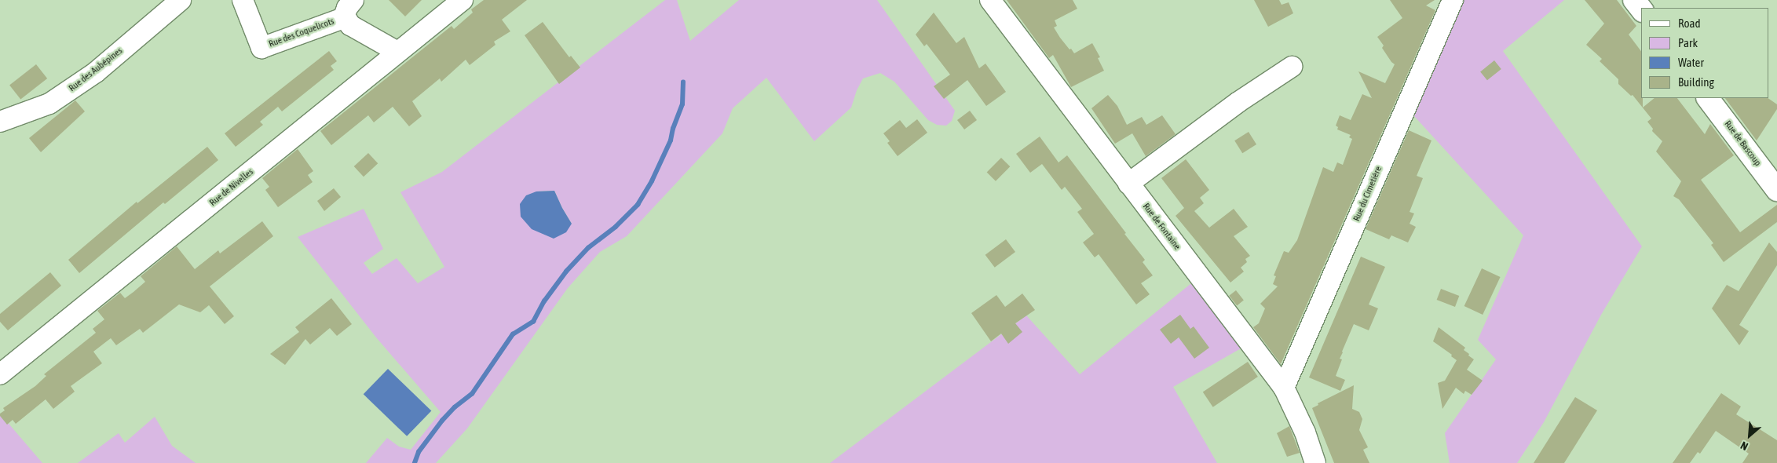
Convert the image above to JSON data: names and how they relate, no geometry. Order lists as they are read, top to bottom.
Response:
{
  "streets": {
    "main road": ["Rue de Bascoup"],
    "street": [
      "Rue des Coquelicots",
      "Rue des Aubépines",
      "Rue de Nivelles",
      "Rue du Cimetière",
      "Rue de Fontaine"
    ]
  },
  "crossings": [
    ["Rue du Cimetière", "Rue de Fontaine"]
  ],
  "legend": [
    "Road",
    "Park",
    "Water",
    "Building"
  ],
  "north": "bottom left"
}
